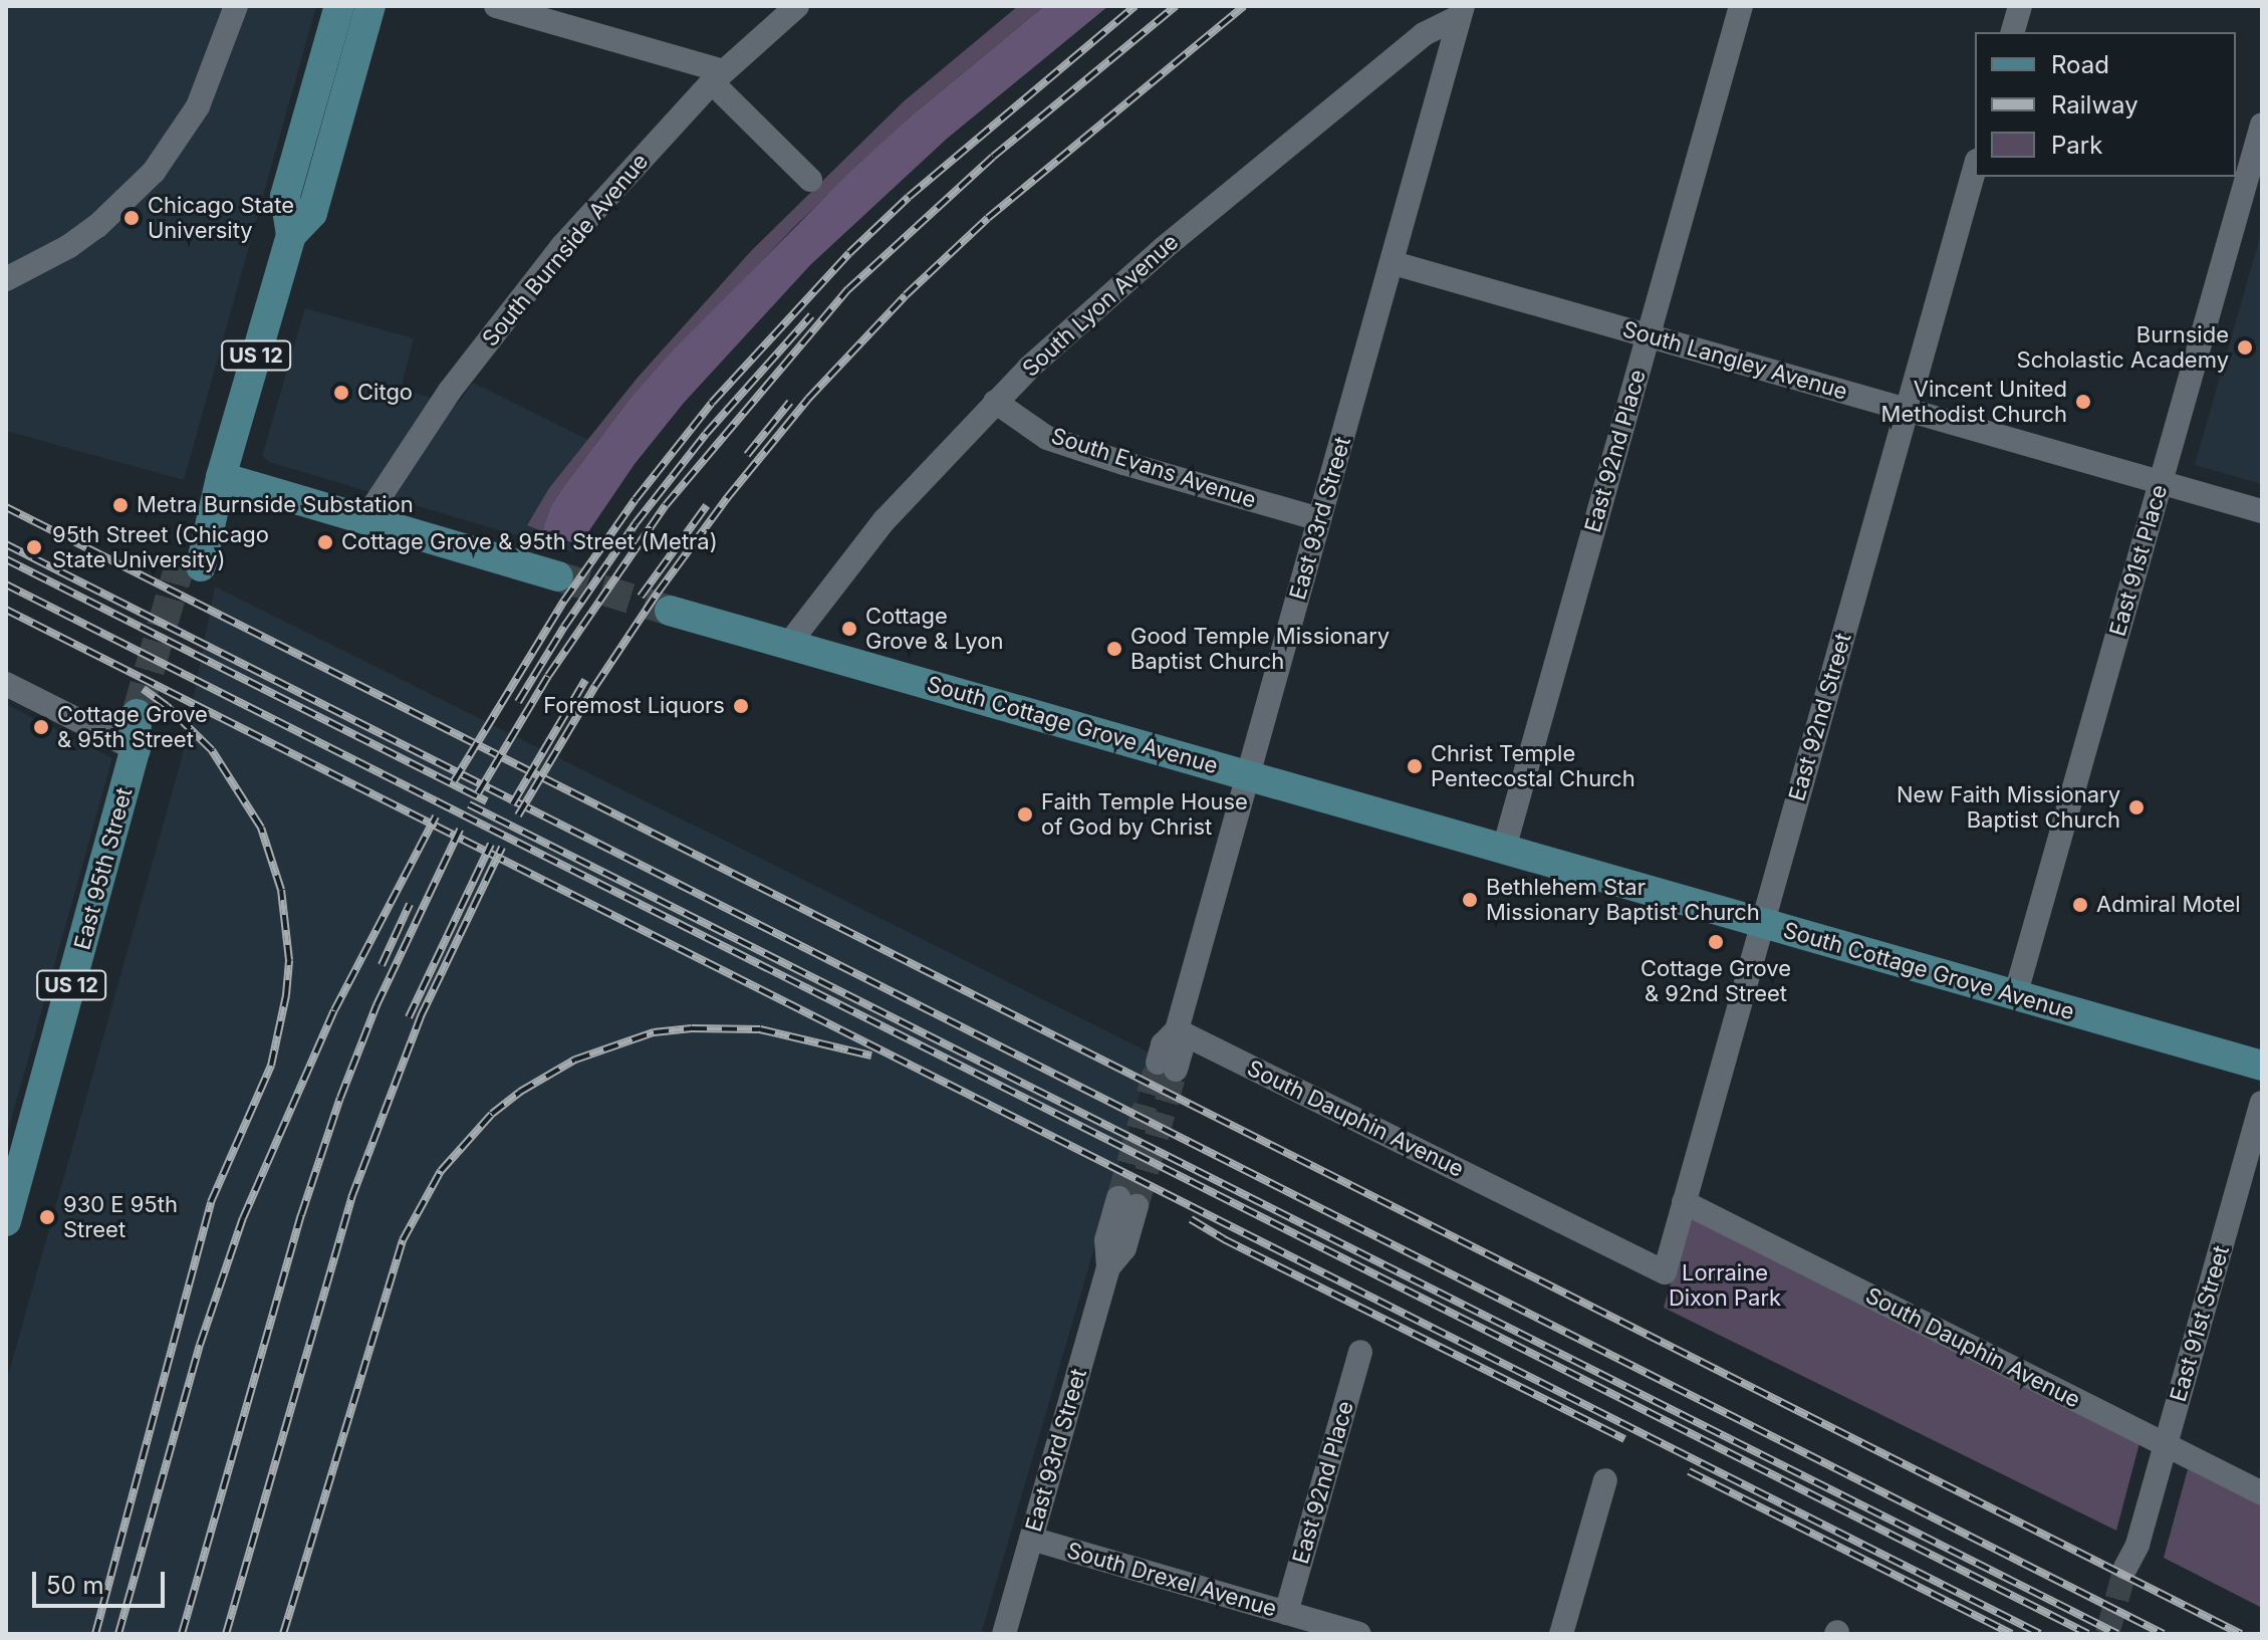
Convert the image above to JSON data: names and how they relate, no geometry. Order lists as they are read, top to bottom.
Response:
{
  "streets": {
    "main road": ["US 12", "South Cottage Grove Avenue", "East 95th Street"],
    "street": [
      "South Burnside Avenue",
      "South Lyon Avenue",
      "South Langley Avenue",
      "East 92nd Place",
      "South Evans Avenue",
      "East 93rd Street",
      "East 91st Place",
      "East 92nd Street",
      "South Dauphin Avenue",
      "East 91st Street",
      "South Drexel Avenue"
    ]
  },
  "crossings": [
    ["South Lyon Avenue", "South Evans Avenue"],
    ["South Lyon Avenue", "East 93rd Street"],
    ["South Lyon Avenue", "South Cottage Grove Avenue"],
    ["South Langley Avenue", "East 92nd Place"],
    ["South Langley Avenue", "East 93rd Street"],
    ["South Langley Avenue", "East 91st Place"],
    ["South Langley Avenue", "East 92nd Street"],
    ["East 92nd Place", "South Cottage Grove Avenue"],
    ["East 92nd Place", "South Drexel Avenue"],
    ["South Evans Avenue", "East 93rd Street"],
    ["East 93rd Street", "South Cottage Grove Avenue"],
    ["East 93rd Street", "South Dauphin Avenue"],
    ["East 93rd Street", "South Drexel Avenue"],
    ["East 91st Place", "South Cottage Grove Avenue"],
    ["East 92nd Street", "South Cottage Grove Avenue"],
    ["East 92nd Street", "South Dauphin Avenue"],
    ["South Dauphin Avenue", "East 91st Street"]
  ],
  "parks": ["Lorraine Dixon Park"],
  "places": [
    "Chicago State University",
    "Burnside Scholastic Academy",
    "Citgo",
    "Vincent United Methodist Church",
    "Metra Burnside Substation",
    "Cottage Grove & 95th Street (Metra)",
    "95th Street (Chicago State University)",
    "Cottage Grove & Lyon",
    "Good Temple Missionary Baptist Church",
    "Foremost Liquors",
    "Cottage Grove & 95th Street",
    "Christ Temple Pentecostal Church",
    "New Faith Missionary Baptist Church",
    "Faith Temple House of God by Christ",
    "Bethlehem Star Missionary Baptist Church",
    "Admiral Motel",
    "Cottage Grove & 92nd Street",
    "930 E 95th Street"
  ],
  "legend": ["Road", "Railway", "Park"],
  "scale_bar": "50 m"
}
